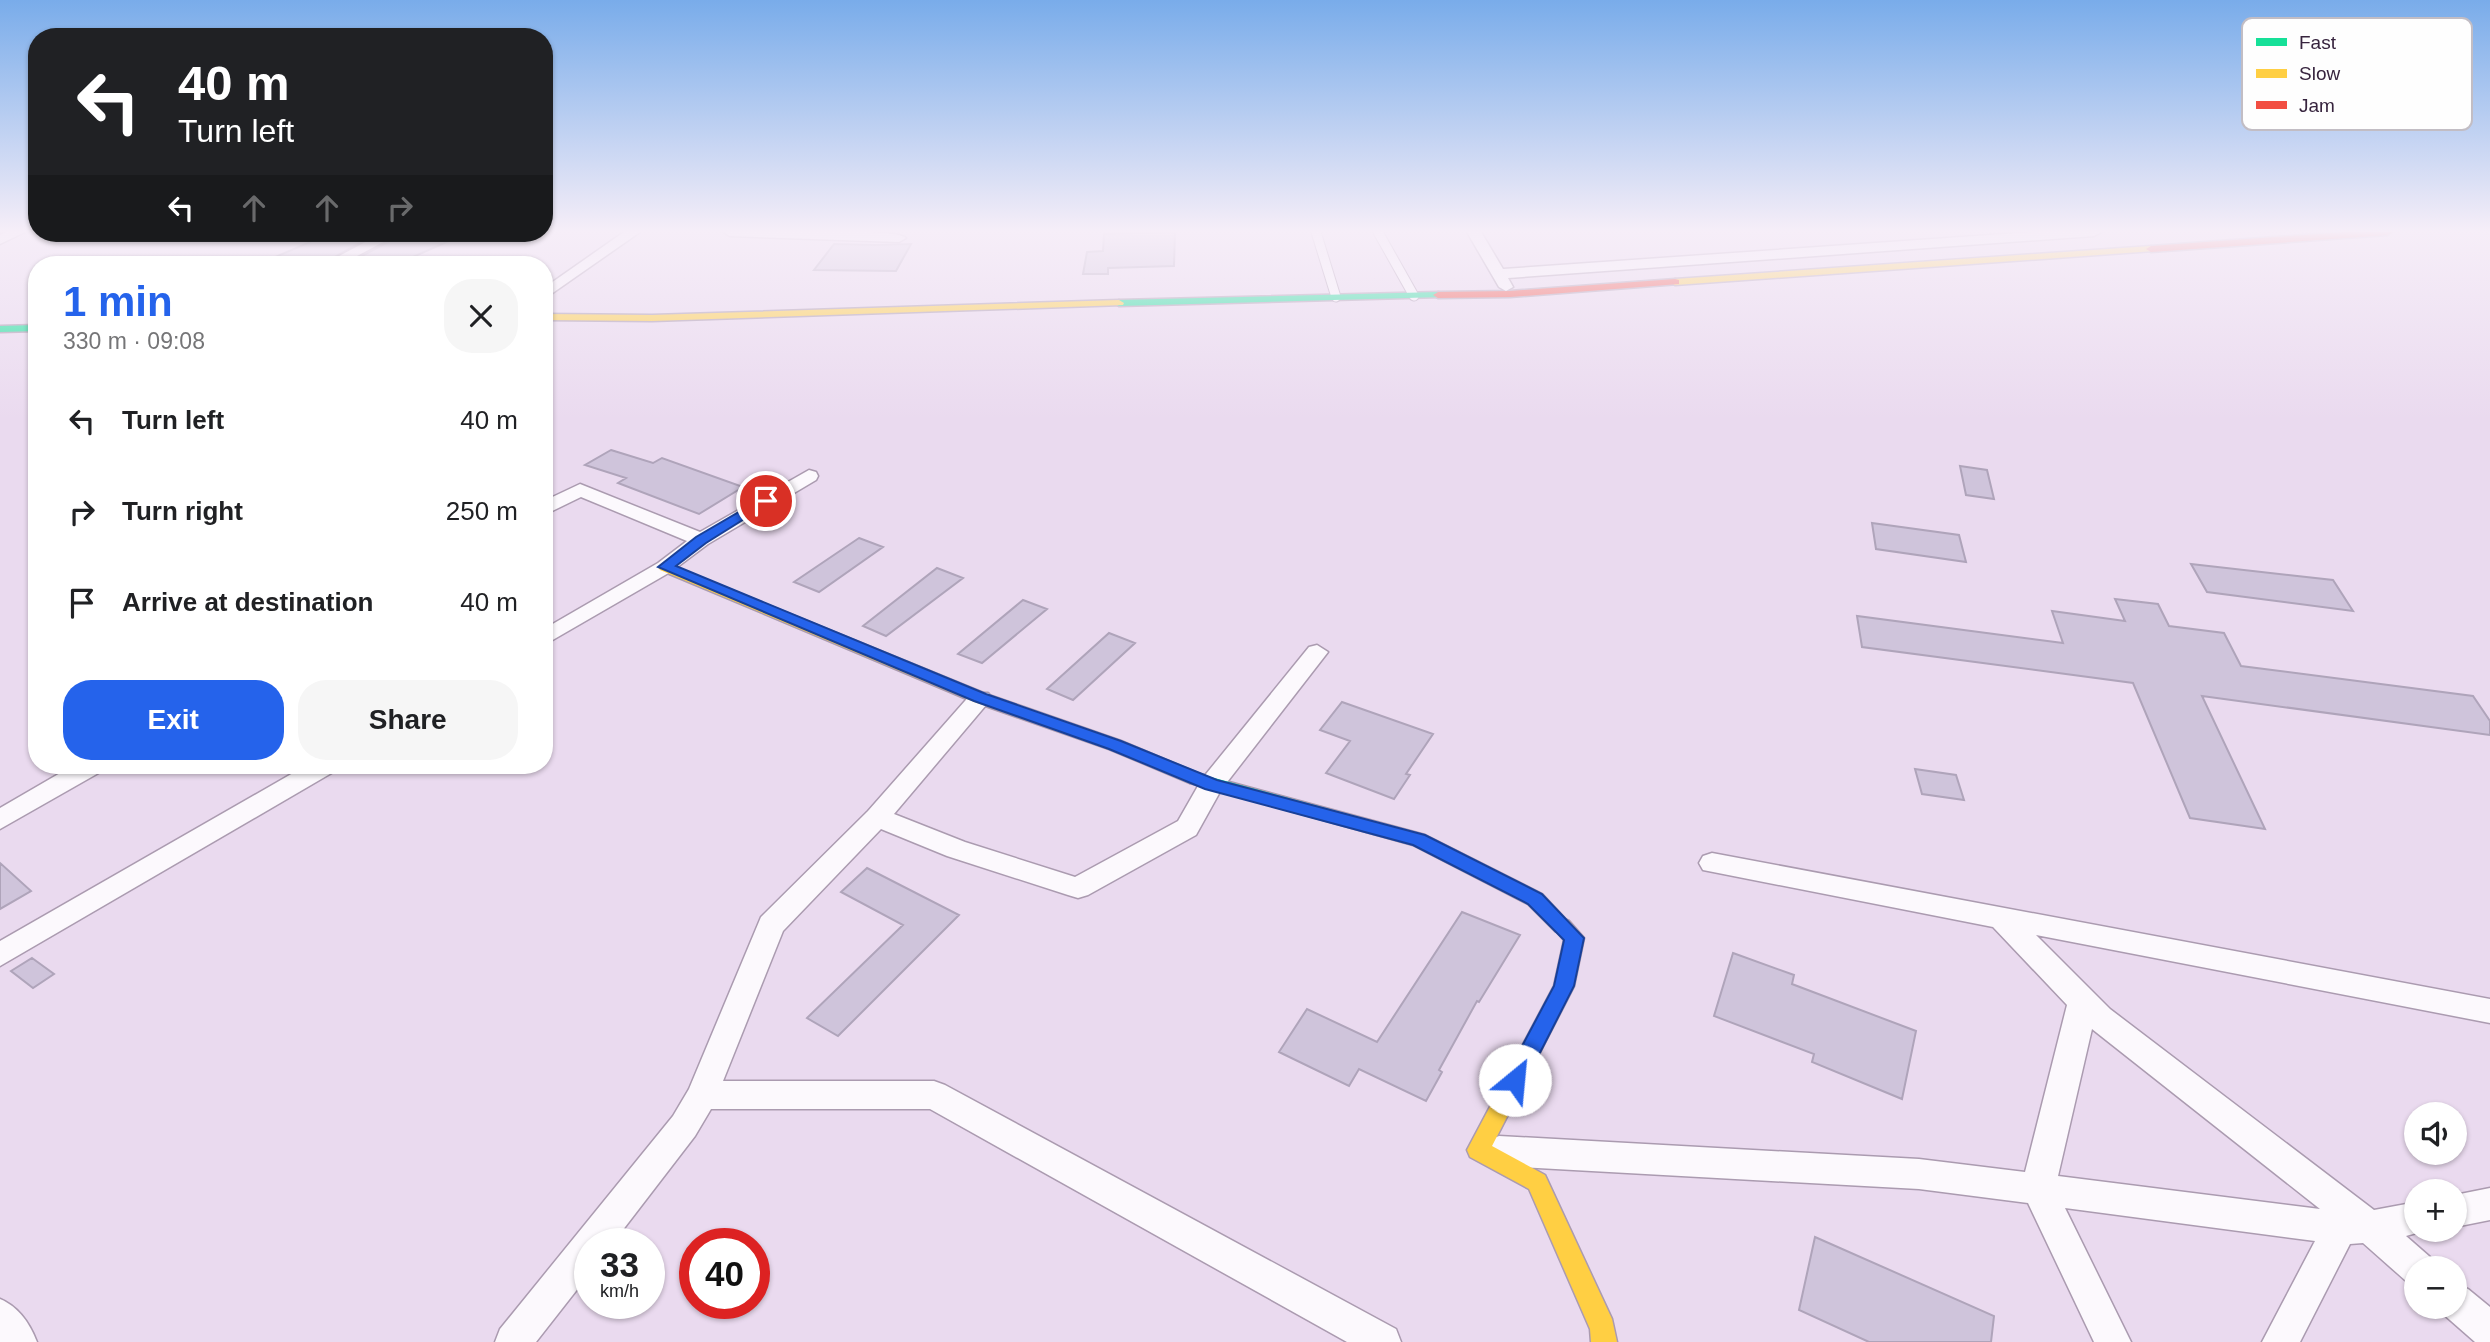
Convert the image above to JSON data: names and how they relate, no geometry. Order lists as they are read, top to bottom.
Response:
{
  "legend": ["Fast", "Slow", "Jam"],
  "page": {
    "turn": ["40 m", "Turn left"],
    "heading": ["1 min", "330 m · 09:08"],
    "list": [
      {
        "name": "Turn left",
        "value": "40 m"
      },
      {
        "name": "Turn right",
        "value": "250 m"
      },
      {
        "name": "Arrive at destination",
        "value": "40 m"
      }
    ],
    "buttons": ["Exit", "Share"],
    "map_buttons": ["+", "−"],
    "speed": "33 km/h",
    "limit": "40"
  }
}
